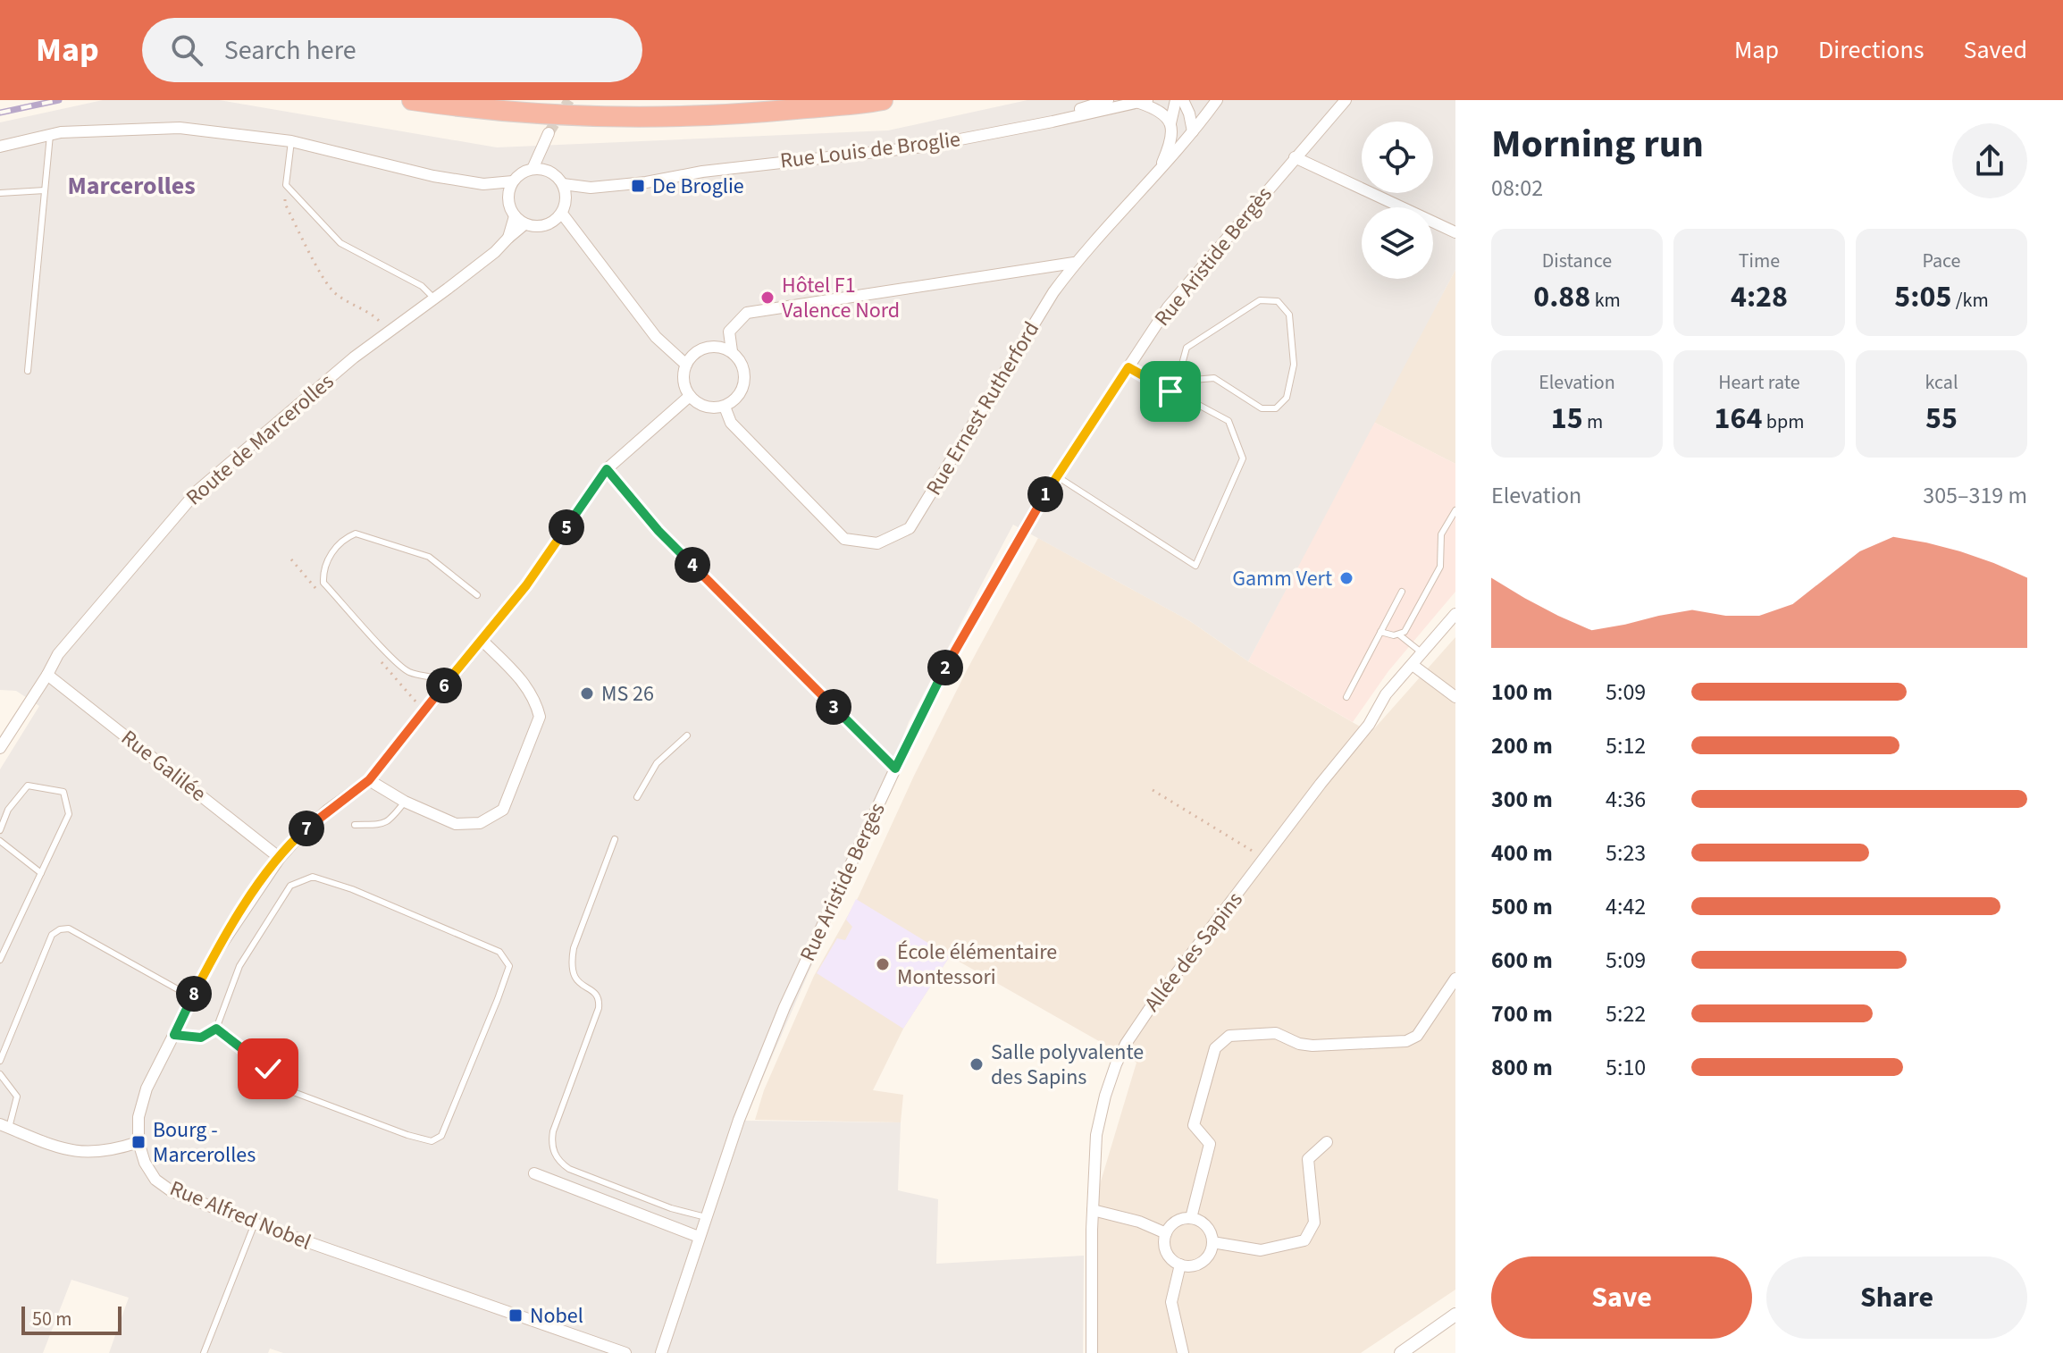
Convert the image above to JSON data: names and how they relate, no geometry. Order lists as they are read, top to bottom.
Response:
{
  "streets": {
    "street": [
      "Rue Louis de Broglie",
      "Rue Aristide Bergès",
      "Rue Ernest Rutherford",
      "Route de Marcerolles",
      "Rue Galilée",
      "Allée des Sapins",
      "Rue Alfred Nobel"
    ]
  },
  "crossings": [
    ["Rue Louis de Broglie", "Route de Marcerolles"],
    ["Rue Ernest Rutherford", "Rue Alfred Nobel"],
    ["Route de Marcerolles", "Rue Galilée"],
    ["Rue Galilée", "Rue Alfred Nobel"]
  ],
  "districts": ["Marcerolles"],
  "places": {
    "transit": ["De Broglie", "Bourg - Marcerolles", "Nobel"],
    "other": [
      "Hôtel F1 Valence Nord",
      "Gamm Vert",
      "MS 26",
      "École élémentaire Montessori",
      "Salle polyvalente des Sapins"
    ]
  },
  "scale_bar": "50 m",
  "page": {
    "header": "Map",
    "search": "Search here",
    "nav": ["Map", "Directions", "Saved"],
    "heading": ["Morning run", "08:02"],
    "stats": [
      ["Distance", "0.88 km"],
      ["Time", "4:28"],
      ["Pace", "5:05 /km"],
      ["Elevation", "15 m"],
      ["Heart rate", "164 bpm"],
      ["kcal", "55"]
    ],
    "chart": ["Elevation", "305–319 m"],
    "pins": [
      "1",
      "5",
      "4",
      "2",
      "6",
      "3",
      "7",
      "8"
    ],
    "list": [
      {
        "name": "100 m",
        "note": "5:09"
      },
      {
        "name": "200 m",
        "note": "5:12"
      },
      {
        "name": "300 m",
        "note": "4:36"
      },
      {
        "name": "400 m",
        "note": "5:23"
      },
      {
        "name": "500 m",
        "note": "4:42"
      },
      {
        "name": "600 m",
        "note": "5:09"
      },
      {
        "name": "700 m",
        "note": "5:22"
      },
      {
        "name": "800 m",
        "note": "5:10"
      }
    ],
    "buttons": ["Save", "Share"],
    "scale": "50 m"
  }
}
